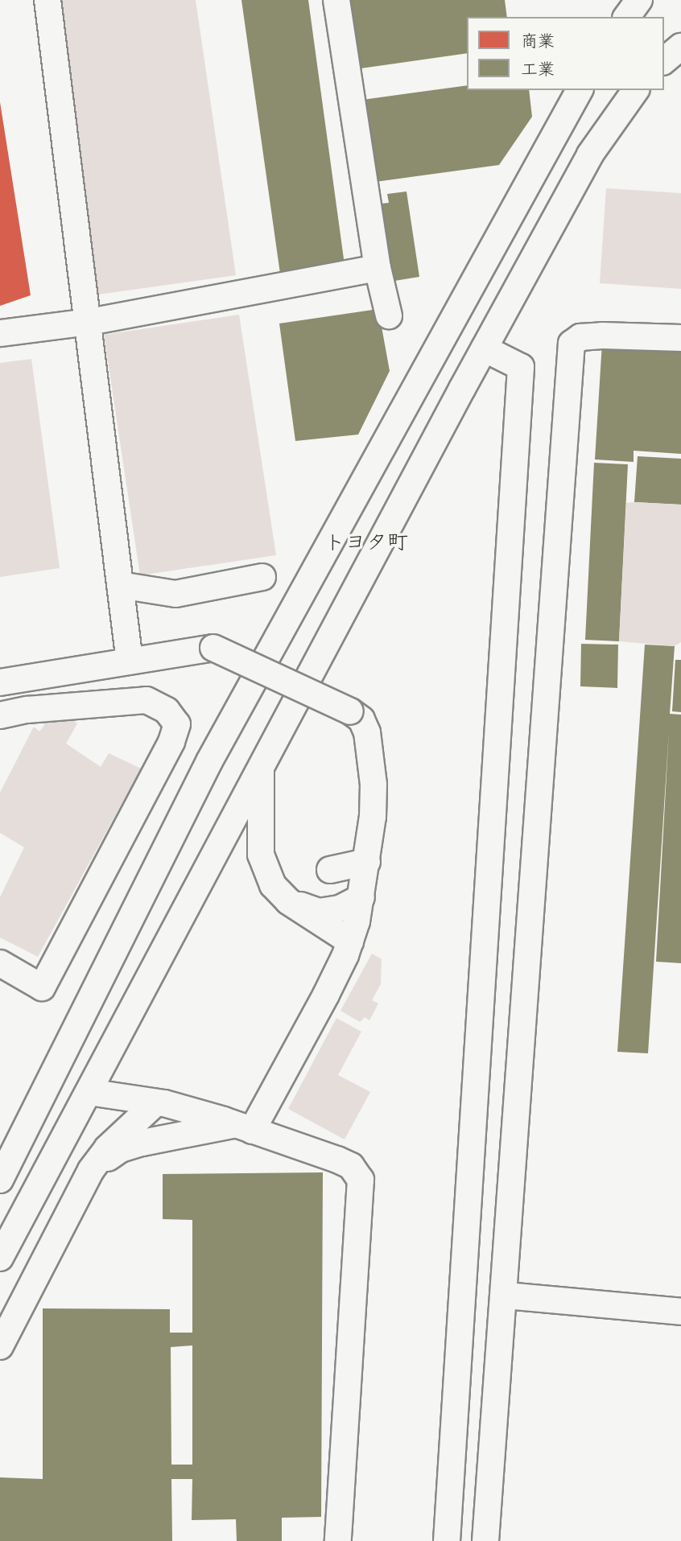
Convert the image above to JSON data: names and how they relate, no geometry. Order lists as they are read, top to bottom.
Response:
{
  "districts": ["トヨタ町"],
  "legend": ["商業", "工業"]
}
